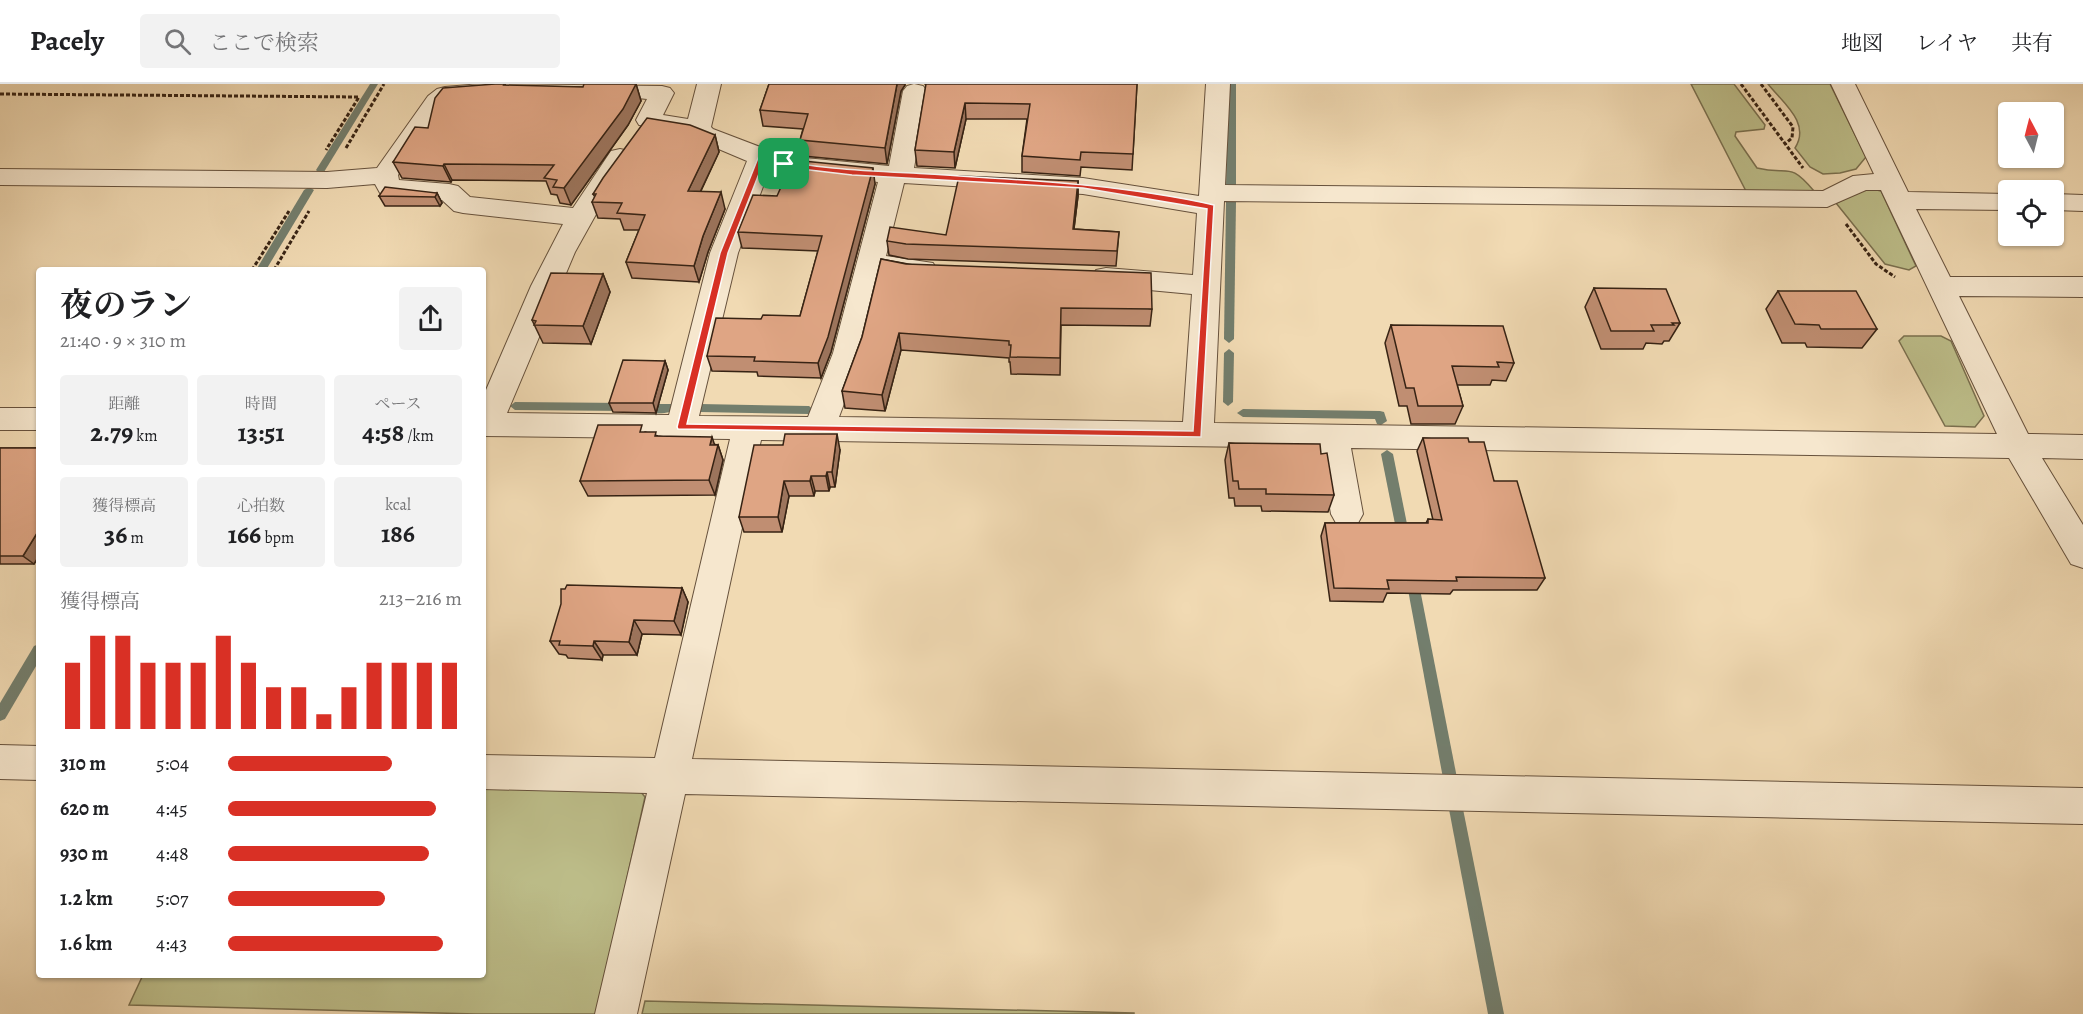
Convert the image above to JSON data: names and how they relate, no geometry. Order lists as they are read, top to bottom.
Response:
{
  "north": "top",
  "page": {
    "header": "Pacely",
    "search": "ここで検索",
    "nav": ["地図", "レイヤ", "共有"],
    "heading": ["夜のラン", "21:40 · 9 × 310 m"],
    "stats": [
      ["距離", "2.79 km"],
      ["時間", "13:51"],
      ["ペース", "4:58 /km"],
      ["獲得標高", "36 m"],
      ["心拍数", "166 bpm"],
      ["kcal", "186"]
    ],
    "chart": ["獲得標高", "213–216 m"],
    "list": [
      {
        "name": "310 m",
        "note": "5:04"
      },
      {
        "name": "620 m",
        "note": "4:45"
      },
      {
        "name": "930 m",
        "note": "4:48"
      },
      {
        "name": "1.2 km",
        "note": "5:07"
      },
      {
        "name": "1.6 km",
        "note": "4:43"
      }
    ]
  }
}
